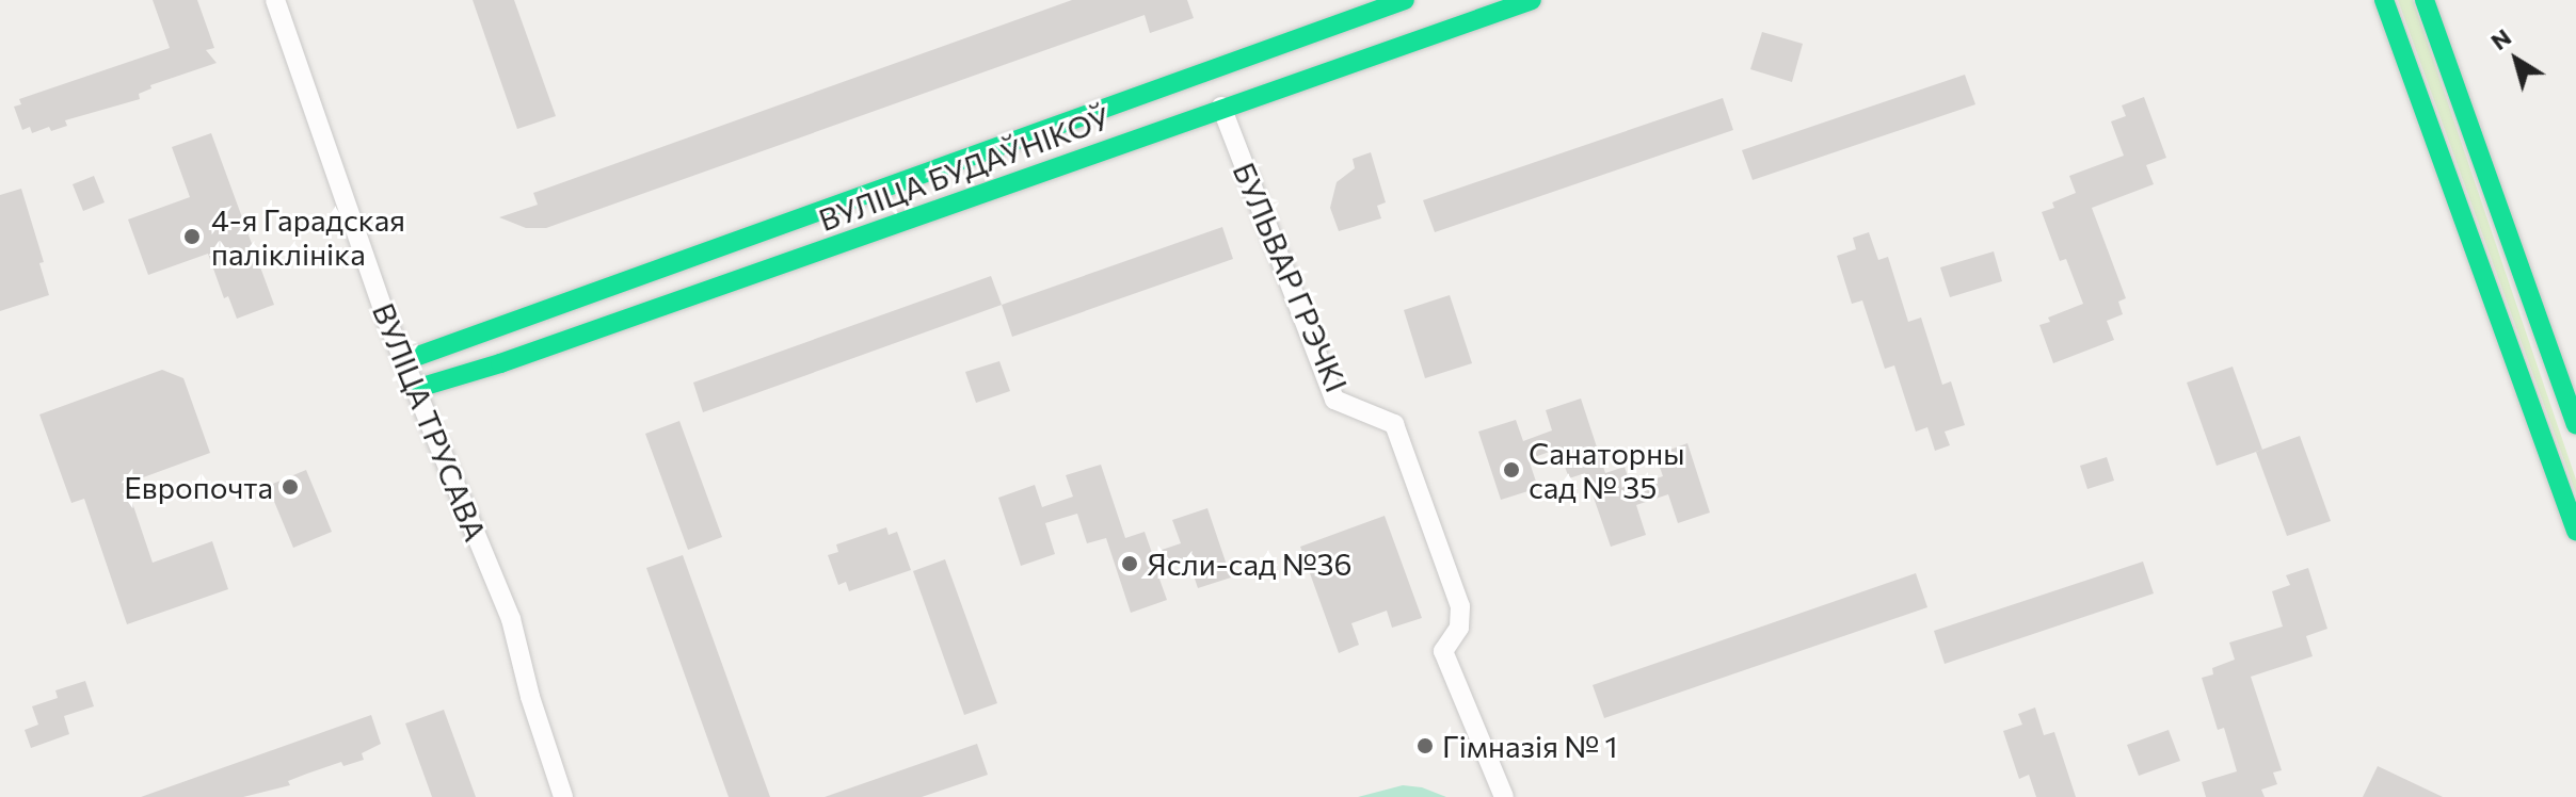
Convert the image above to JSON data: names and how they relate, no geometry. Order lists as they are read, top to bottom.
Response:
{
  "streets": {
    "street": ["ВУЛІЦА БУДАЎНІКОЎ", "БУЛЬВАР ГРЭЧКІ", "ВУЛІЦА ТРУСАВА"]
  },
  "crossings": [
    ["ВУЛІЦА БУДАЎНІКОЎ", "БУЛЬВАР ГРЭЧКІ"],
    ["ВУЛІЦА БУДАЎНІКОЎ", "ВУЛІЦА ТРУСАВА"]
  ],
  "places": [
    "4-я Гарадская паліклініка",
    "Санаторны сад № 35",
    "Европочта",
    "Ясли-сад №36",
    "Гімназія № 1"
  ],
  "north": "top left"
}
